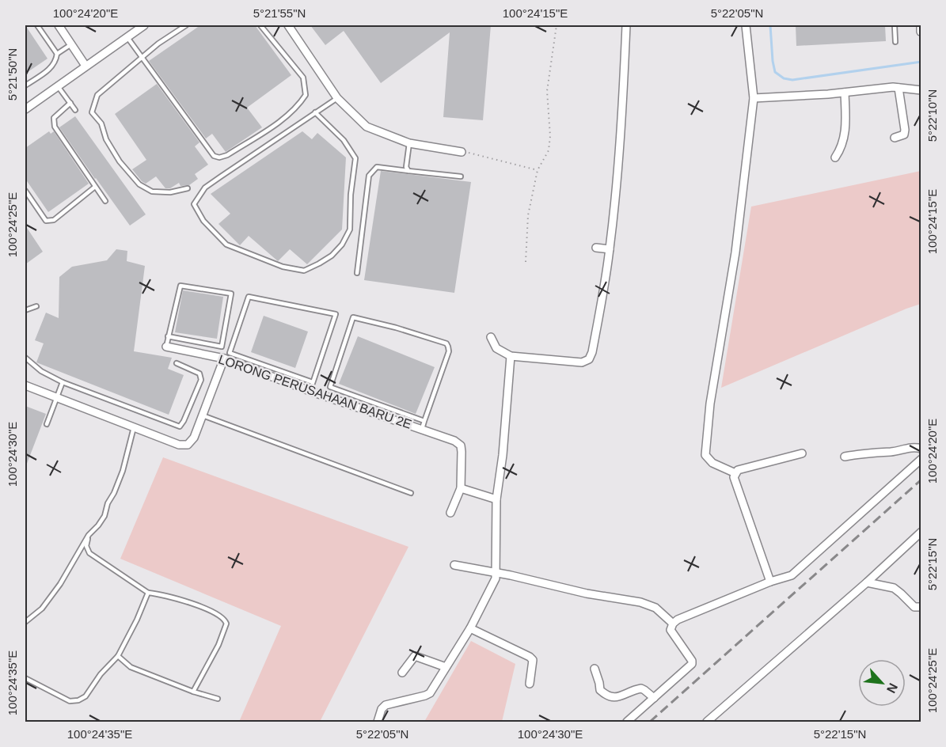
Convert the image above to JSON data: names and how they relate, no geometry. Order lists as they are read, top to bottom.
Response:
{
  "streets": {
    "street": ["LORONG PERUSAHAAN BARU 2E"]
  },
  "north": "bottom right",
  "coordinates": [
    "100°24'20\"E",
    "5°21'55\"N",
    "100°24'15\"E",
    "5°22'05\"N",
    "5°21'50\"N",
    "5°22'10\"N",
    "100°24'25\"E",
    "100°24'30\"E",
    "5°22'15\"N",
    "100°24'35\"E"
  ]
}
